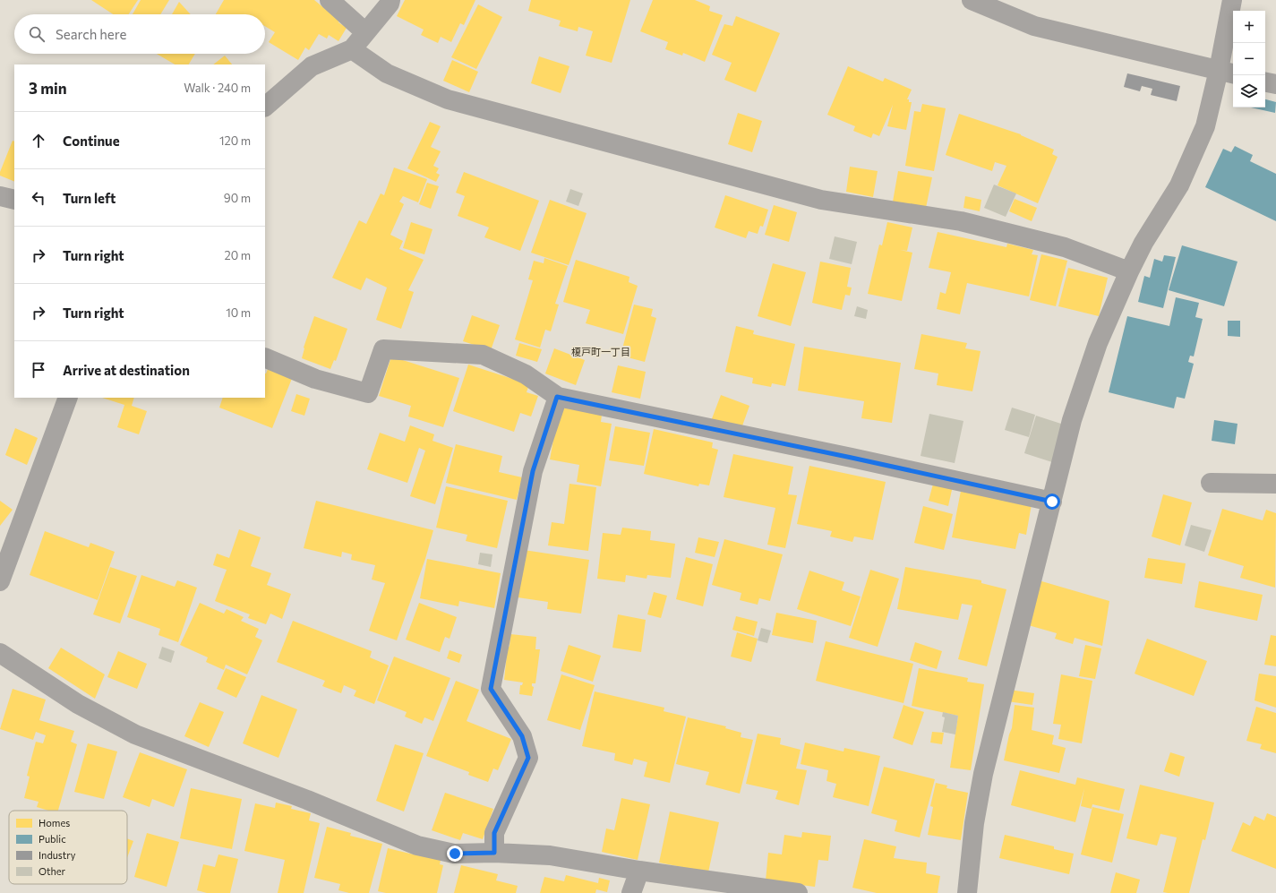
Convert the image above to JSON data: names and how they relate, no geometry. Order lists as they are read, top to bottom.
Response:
{
  "districts": ["榎戸町一丁目"],
  "legend": [
    "Homes",
    "Public",
    "Industry",
    "Other"
  ],
  "page": {
    "map_buttons": ["+", "−"],
    "search": "Search here",
    "heading": ["3 min", "Walk · 240 m"],
    "list": [
      ["Continue", "120 m"],
      ["Turn left", "90 m"],
      ["Turn right", "20 m"],
      ["Turn right", "10 m"],
      "Arrive at destination"
    ]
  }
}
